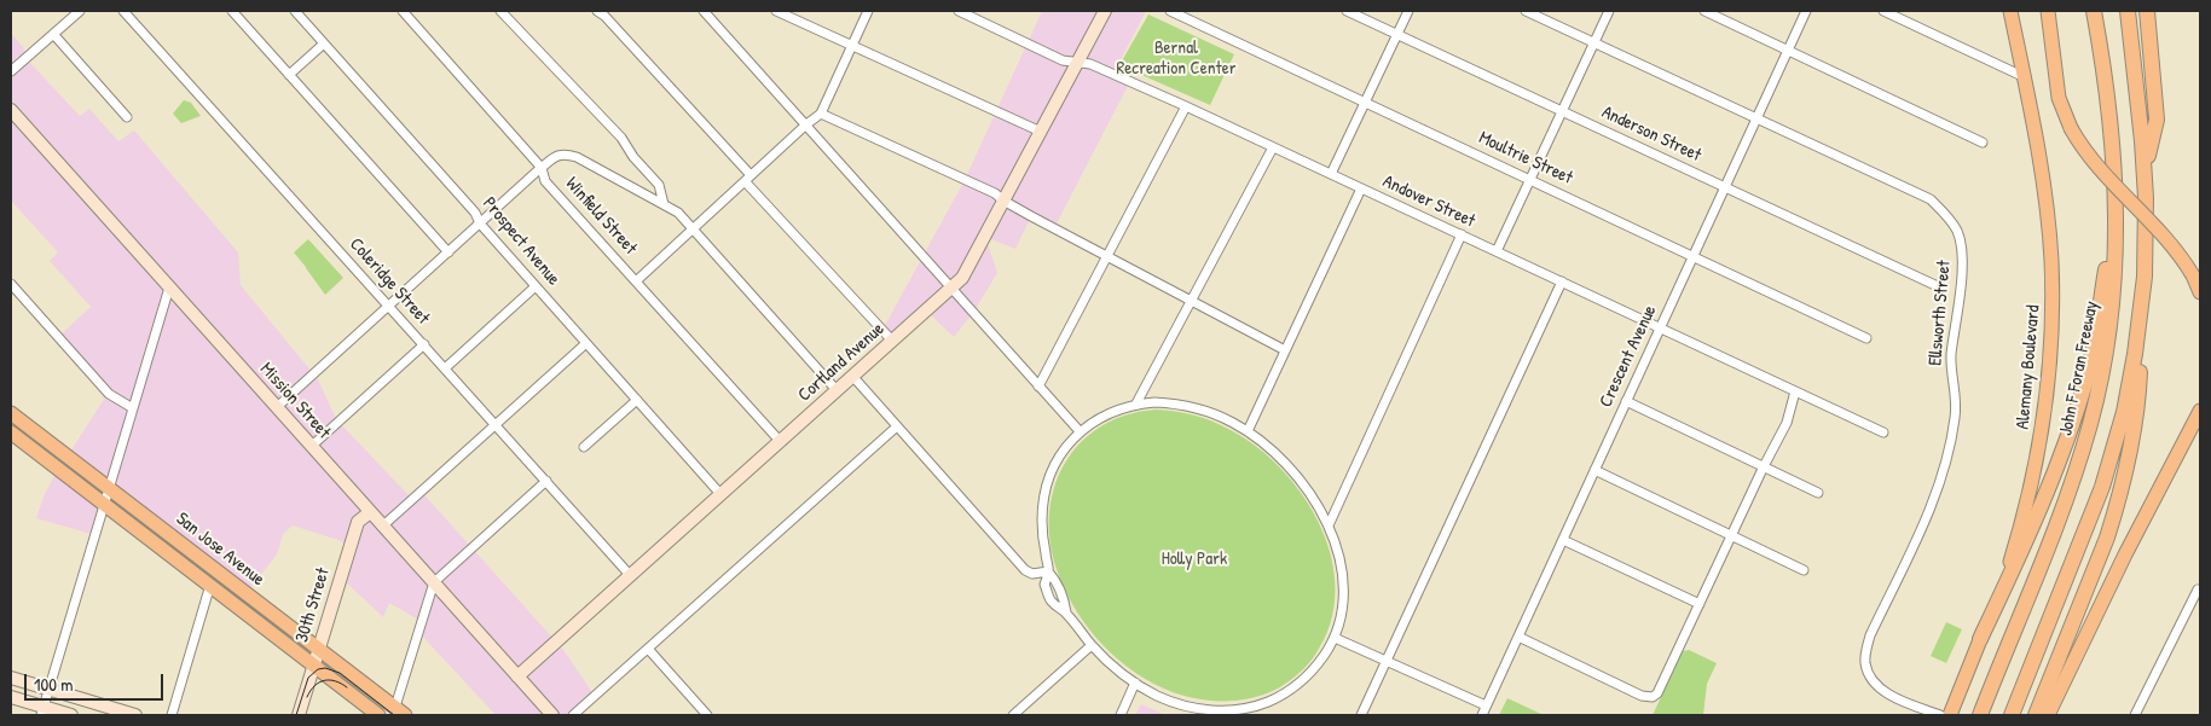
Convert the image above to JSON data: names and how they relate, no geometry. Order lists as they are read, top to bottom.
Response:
{
  "streets": {
    "highway": ["John F Foran Freeway"],
    "main road": ["Alemany Boulevard", "San Jose Avenue"],
    "street": [
      "Anderson Street",
      "Moultrie Street",
      "Andover Street",
      "Winfield Street",
      "Prospect Avenue",
      "Coleridge Street",
      "Ellsworth Street",
      "Crescent Avenue",
      "Cortland Avenue",
      "Mission Street",
      "30th Street"
    ]
  },
  "crossings": [
    ["Anderson Street", "Crescent Avenue"],
    ["Moultrie Street", "Crescent Avenue"],
    ["Andover Street", "Crescent Avenue"],
    ["Andover Street", "Cortland Avenue"],
    ["Winfield Street", "Cortland Avenue"],
    ["Prospect Avenue", "Cortland Avenue"],
    ["Coleridge Street", "Cortland Avenue"],
    ["Ellsworth Street", "Crescent Avenue"],
    ["Cortland Avenue", "Mission Street"],
    ["Mission Street", "30th Street"],
    ["San Jose Avenue", "30th Street"]
  ],
  "parks": ["Bernal Recreation Center", "Holly Park"],
  "scale_bar": "100 m"
}
